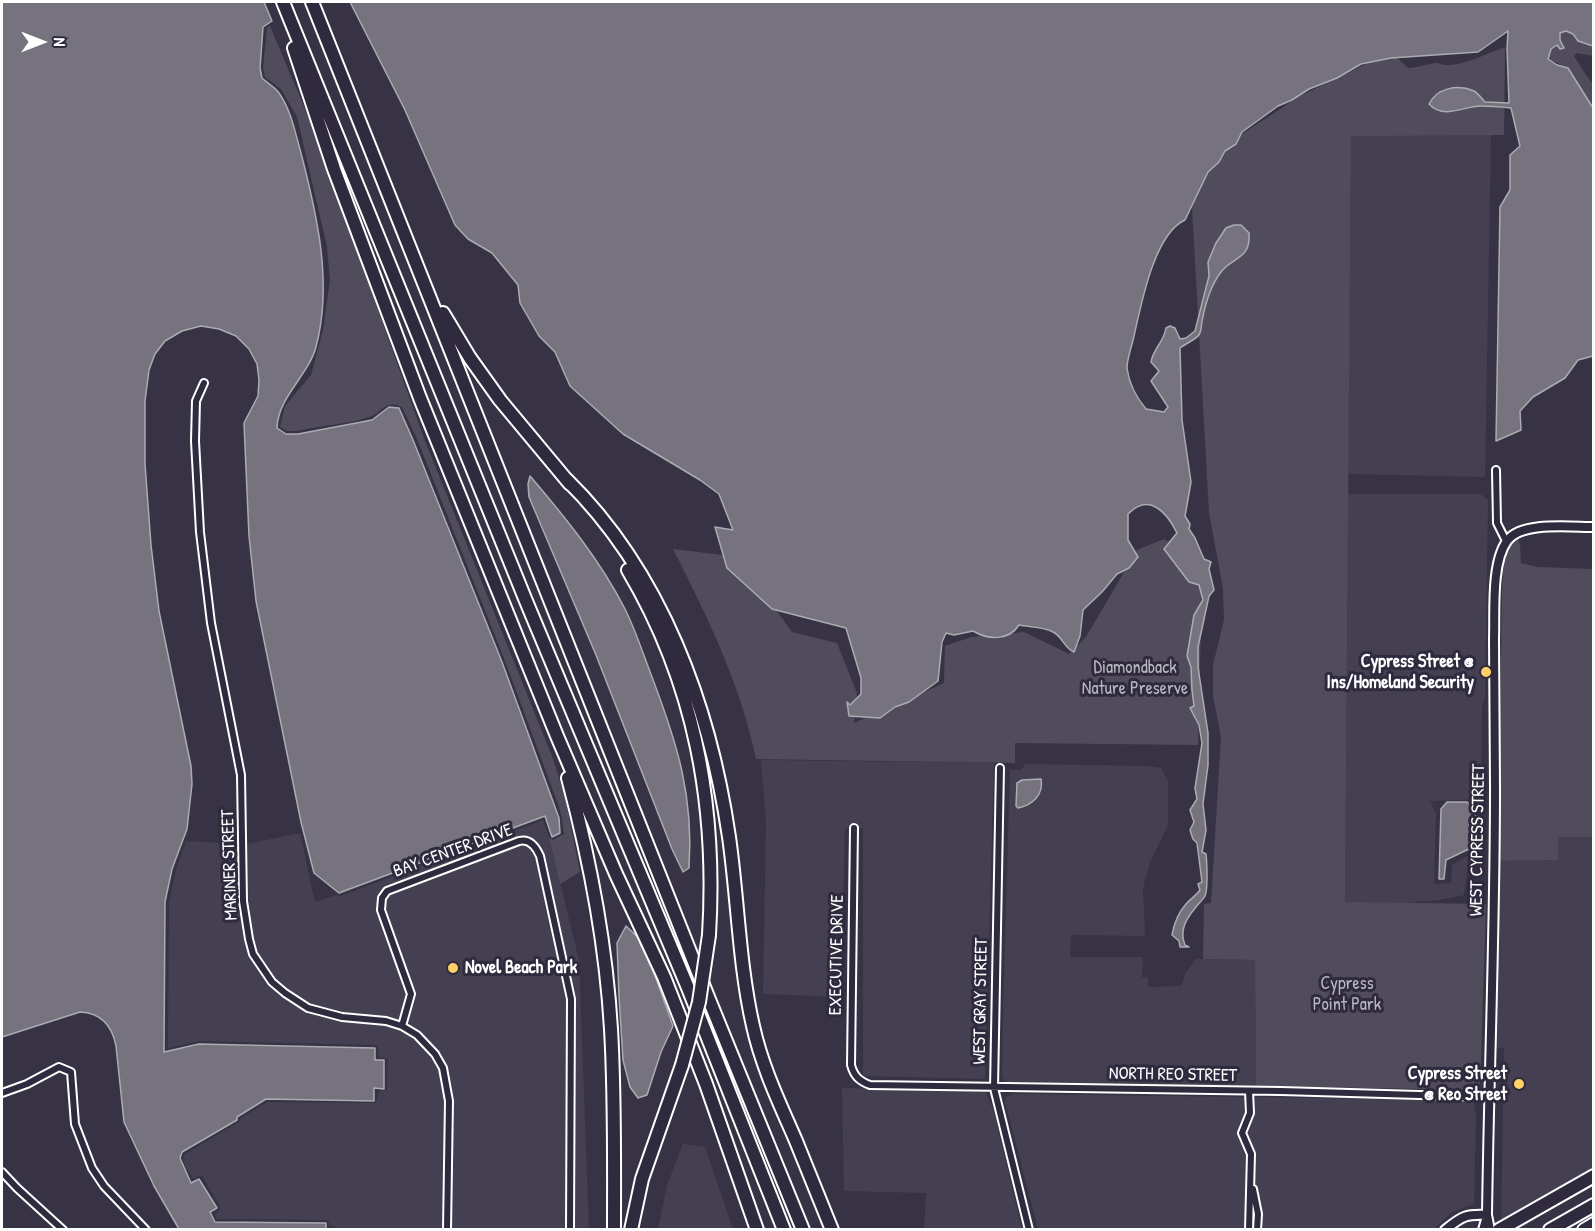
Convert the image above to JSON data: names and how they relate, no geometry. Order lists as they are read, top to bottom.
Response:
{
  "streets": {
    "street": [
      "WEST CYPRESS STREET",
      "BAY CENTER DRIVE",
      "MARINER STREET",
      "EXECUTIVE DRIVE",
      "WEST GRAY STREET",
      "NORTH REO STREET"
    ]
  },
  "crossings": [
    ["WEST CYPRESS STREET", "NORTH REO STREET"],
    ["BAY CENTER DRIVE", "MARINER STREET"],
    ["EXECUTIVE DRIVE", "NORTH REO STREET"],
    ["WEST GRAY STREET", "NORTH REO STREET"]
  ],
  "parks": ["Diamondback Nature Preserve", "Cypress Point Park"],
  "places": ["Cypress Street @ Ins/Homeland Security", "Novel Beach Park", "Cypress Street @ Reo Street"],
  "north": "right"
}
